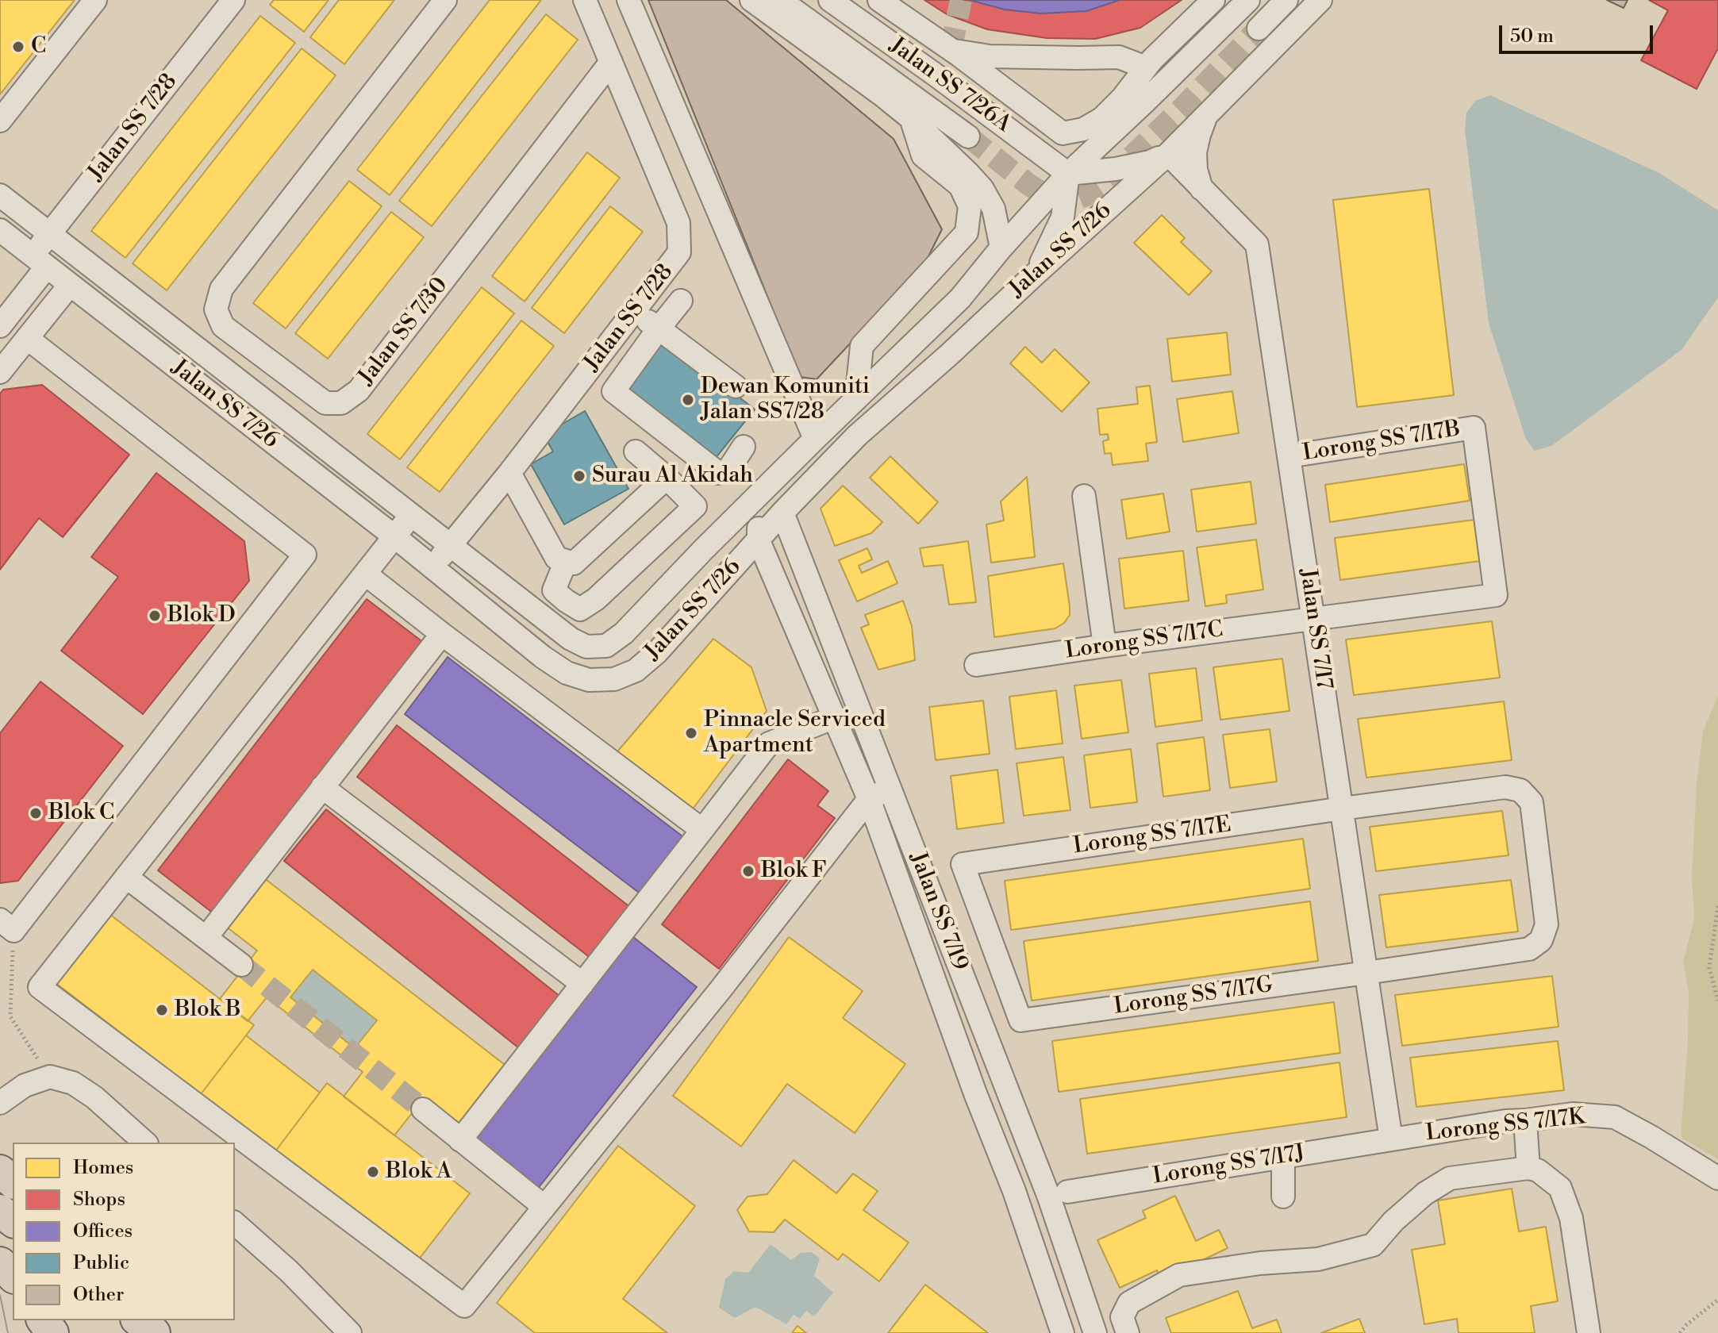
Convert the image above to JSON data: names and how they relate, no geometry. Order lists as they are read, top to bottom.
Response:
{
  "streets": {
    "street": [
      "Jalan SS 7/26A",
      "Jalan SS 7/28",
      "Jalan SS 7/26",
      "Jalan SS 7/30",
      "Lorong SS 7/17B",
      "Jalan SS 7/17",
      "Lorong SS 7/17C",
      "Lorong SS 7/17E",
      "Jalan SS 7/19",
      "Lorong SS 7/17G",
      "Lorong SS 7/17K",
      "Lorong SS 7/17J"
    ]
  },
  "crossings": [
    ["Jalan SS 7/26A", "Jalan SS 7/26"],
    ["Jalan SS 7/28", "Jalan SS 7/26"],
    ["Jalan SS 7/28", "Jalan SS 7/30"],
    ["Jalan SS 7/26", "Jalan SS 7/17"],
    ["Jalan SS 7/26", "Jalan SS 7/19"],
    ["Lorong SS 7/17B", "Jalan SS 7/17"],
    ["Lorong SS 7/17B", "Lorong SS 7/17C"],
    ["Jalan SS 7/17", "Lorong SS 7/17C"],
    ["Jalan SS 7/17", "Lorong SS 7/17E"],
    ["Jalan SS 7/17", "Lorong SS 7/17G"],
    ["Jalan SS 7/17", "Lorong SS 7/17K"],
    ["Jalan SS 7/17", "Lorong SS 7/17J"],
    ["Lorong SS 7/17E", "Lorong SS 7/17G"],
    ["Lorong SS 7/17K", "Lorong SS 7/17J"]
  ],
  "places": [
    "C",
    "Dewan Komuniti Jalan SS7/28",
    "Surau Al Akidah",
    "Blok D",
    "Pinnacle Serviced Apartment",
    "Blok C",
    "Blok F",
    "Blok B",
    "Blok A"
  ],
  "legend": [
    "Homes",
    "Shops",
    "Offices",
    "Public",
    "Other"
  ],
  "scale_bar": "50 m"
}
